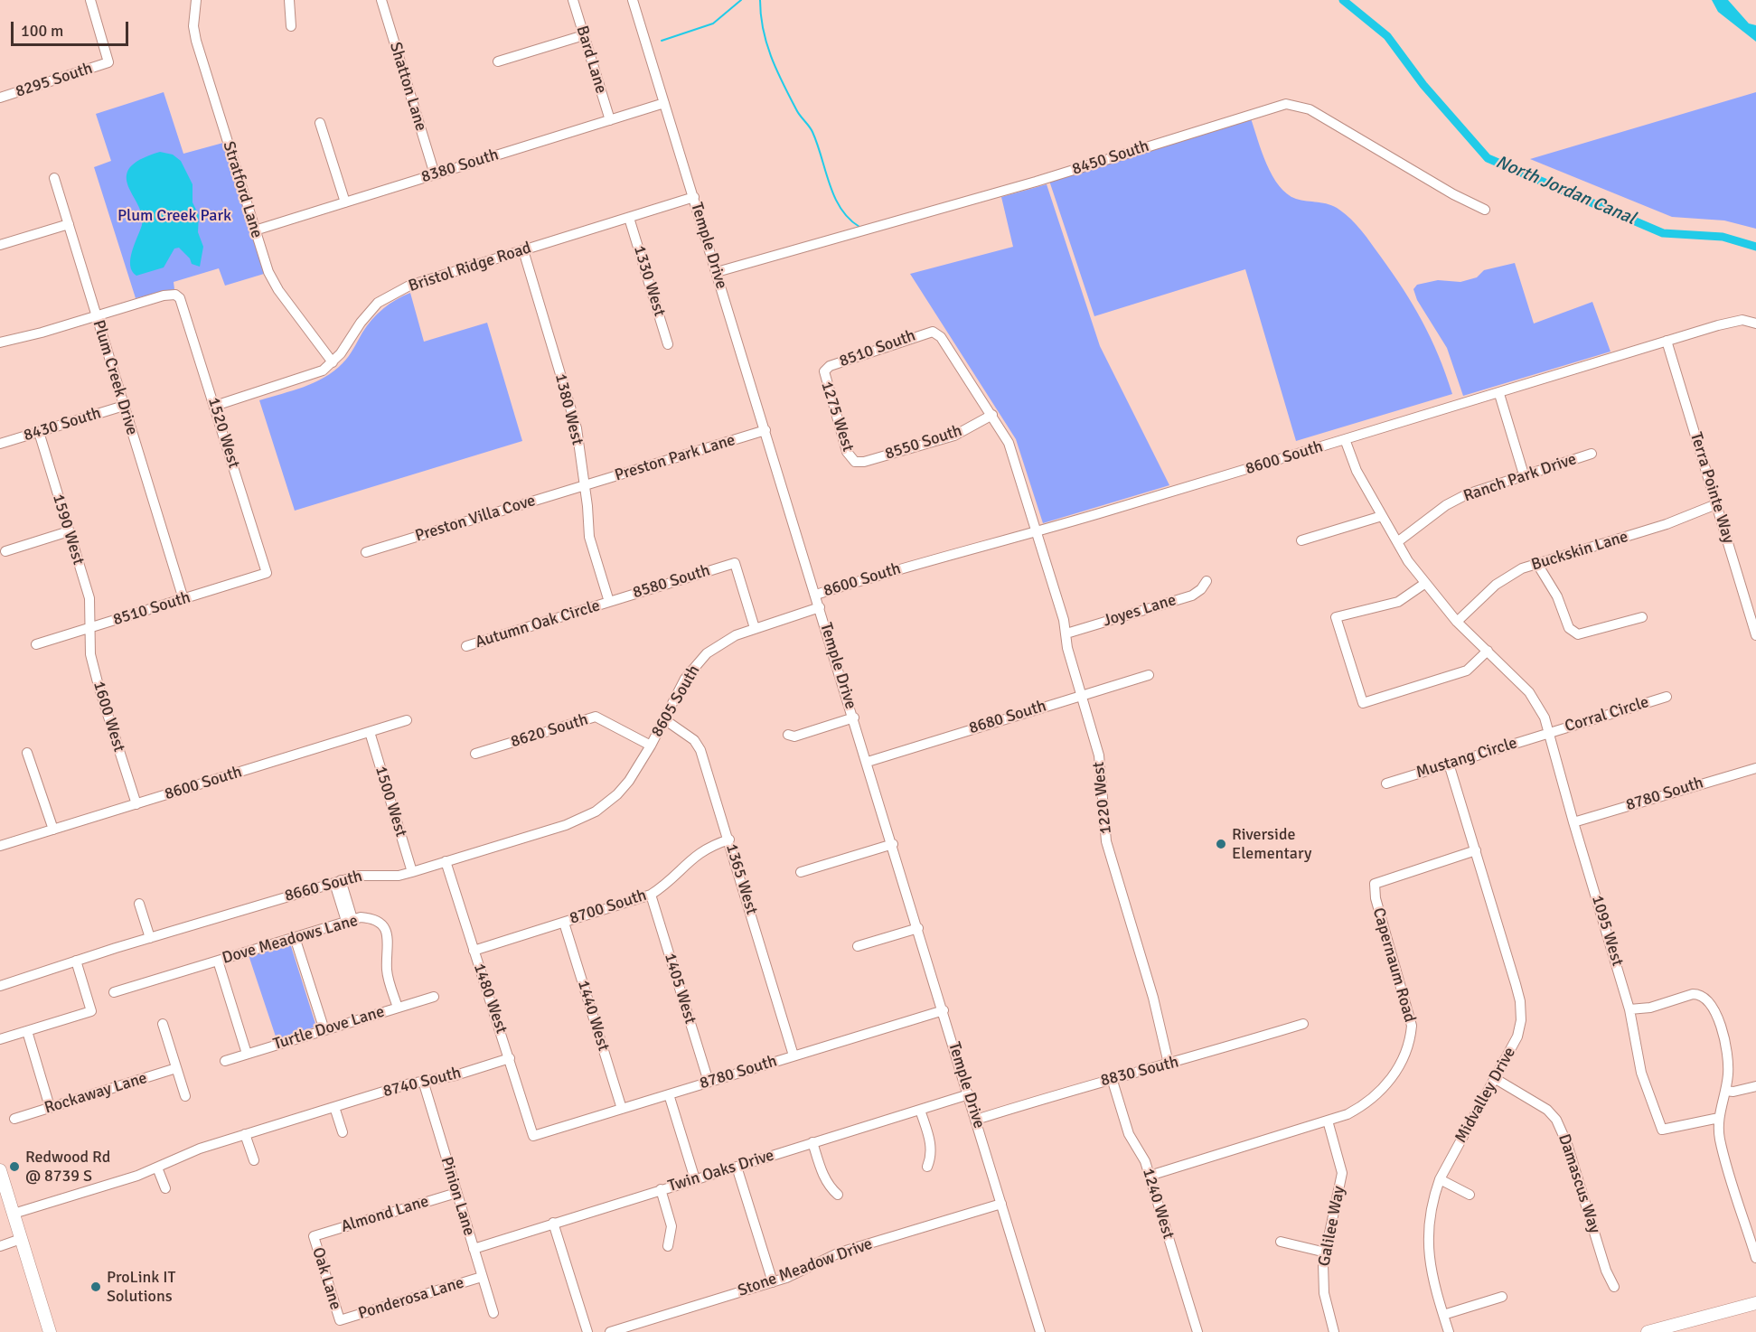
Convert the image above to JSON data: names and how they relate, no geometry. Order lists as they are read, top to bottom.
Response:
{
  "streets": {
    "street": [
      "Bard Lane",
      "8295 South",
      "Shatton Lane",
      "8450 South",
      "8380 South",
      "Stratford Lane",
      "Temple Drive",
      "Bristol Ridge Road",
      "1330 West",
      "8510 South",
      "Plum Creek Drive",
      "1380 West",
      "1275 West",
      "8430 South",
      "1520 West",
      "8550 South",
      "Preston Park Lane",
      "8600 South",
      "Ranch Park Drive",
      "Terra Pointe Way",
      "Preston Villa Cove",
      "1590 West",
      "Buckskin Lane",
      "8580 South",
      "Joyes Lane",
      "Autumn Oak Circle",
      "8605 South",
      "Corral Circle",
      "1600 West",
      "8680 South",
      "8620 South",
      "Mustang Circle",
      "8780 South",
      "1220 West",
      "1500 West",
      "1365 West",
      "8660 South",
      "8700 South",
      "1095 West",
      "Dove Meadows Lane",
      "Capernaum Road",
      "1405 West",
      "1480 West",
      "1440 West",
      "Turtle Dove Lane",
      "8830 South",
      "8740 South",
      "Rockaway Lane",
      "Midvalley Drive",
      "Twin Oaks Drive",
      "Damascus Way",
      "Pinion Lane",
      "1240 West",
      "Almond Lane",
      "Galilee Way",
      "Stone Meadow Drive",
      "Oak Lane",
      "Ponderosa Lane"
    ]
  },
  "crossings": [
    ["Bard Lane", "8380 South"],
    ["Shatton Lane", "8380 South"],
    ["8450 South", "Temple Drive"],
    ["8380 South", "Stratford Lane"],
    ["8380 South", "Temple Drive"],
    ["Stratford Lane", "Bristol Ridge Road"],
    ["Temple Drive", "Bristol Ridge Road"],
    ["Temple Drive", "Preston Park Lane"],
    ["Temple Drive", "8600 South"],
    ["Temple Drive", "8605 South"],
    ["Temple Drive", "8680 South"],
    ["Temple Drive", "8780 South"],
    ["Temple Drive", "8830 South"],
    ["Temple Drive", "Twin Oaks Drive"],
    ["Temple Drive", "Stone Meadow Drive"],
    ["Bristol Ridge Road", "1330 West"],
    ["Bristol Ridge Road", "1380 West"],
    ["Bristol Ridge Road", "1520 West"],
    ["8510 South", "Plum Creek Drive"],
    ["8510 South", "1275 West"],
    ["8510 South", "1520 West"],
    ["8510 South", "1590 West"],
    ["8510 South", "1600 West"],
    ["8510 South", "1220 West"],
    ["Plum Creek Drive", "8430 South"],
    ["Plum Creek Drive", "1520 West"],
    ["1380 West", "Preston Park Lane"],
    ["1380 West", "Preston Villa Cove"],
    ["1380 West", "8580 South"],
    ["1380 West", "Autumn Oak Circle"],
    ["1275 West", "8550 South"],
    ["8430 South", "1590 West"],
    ["8550 South", "1220 West"],
    ["Preston Park Lane", "Preston Villa Cove"],
    ["8600 South", "Terra Pointe Way"],
    ["8600 South", "1600 West"],
    ["8600 South", "1220 West"],
    ["8600 South", "1500 West"],
    ["8600 South", "1095 West"],
    ["Ranch Park Drive", "1095 West"],
    ["Terra Pointe Way", "Buckskin Lane"],
    ["1590 West", "1600 West"],
    ["Buckskin Lane", "1095 West"],
    ["8580 South", "Autumn Oak Circle"],
    ["8580 South", "8605 South"],
    ["Joyes Lane", "1220 West"],
    ["8605 South", "8620 South"],
    ["8605 South", "1365 West"],
    ["8605 South", "8660 South"],
    ["Corral Circle", "Mustang Circle"],
    ["Corral Circle", "1095 West"],
    ["8680 South", "1220 West"],
    ["8620 South", "8660 South"],
    ["Mustang Circle", "1095 West"],
    ["Mustang Circle", "Midvalley Drive"],
    ["8780 South", "1365 West"],
    ["8780 South", "1095 West"],
    ["8780 South", "1405 West"],
    ["8780 South", "1480 West"],
    ["8780 South", "1440 West"],
    ["1220 West", "8830 South"],
    ["1500 West", "8660 South"],
    ["1365 West", "8700 South"],
    ["8660 South", "1480 West"],
    ["8700 South", "1405 West"],
    ["8700 South", "1480 West"],
    ["8700 South", "1440 West"],
    ["Dove Meadows Lane", "Turtle Dove Lane"],
    ["Capernaum Road", "Midvalley Drive"],
    ["Capernaum Road", "1240 West"],
    ["Capernaum Road", "Galilee Way"],
    ["1480 West", "8740 South"],
    ["8830 South", "1240 West"],
    ["8740 South", "Pinion Lane"],
    ["Midvalley Drive", "Damascus Way"],
    ["Twin Oaks Drive", "Pinion Lane"],
    ["Pinion Lane", "Almond Lane"],
    ["Pinion Lane", "Ponderosa Lane"],
    ["Almond Lane", "Oak Lane"],
    ["Oak Lane", "Ponderosa Lane"]
  ],
  "water": ["North Jordan Canal"],
  "parks": ["Plum Creek Park"],
  "places": ["Riverside Elementary", "Redwood Rd @ 8739 S", "ProLink IT Solutions"],
  "scale_bar": "100 m"
}
